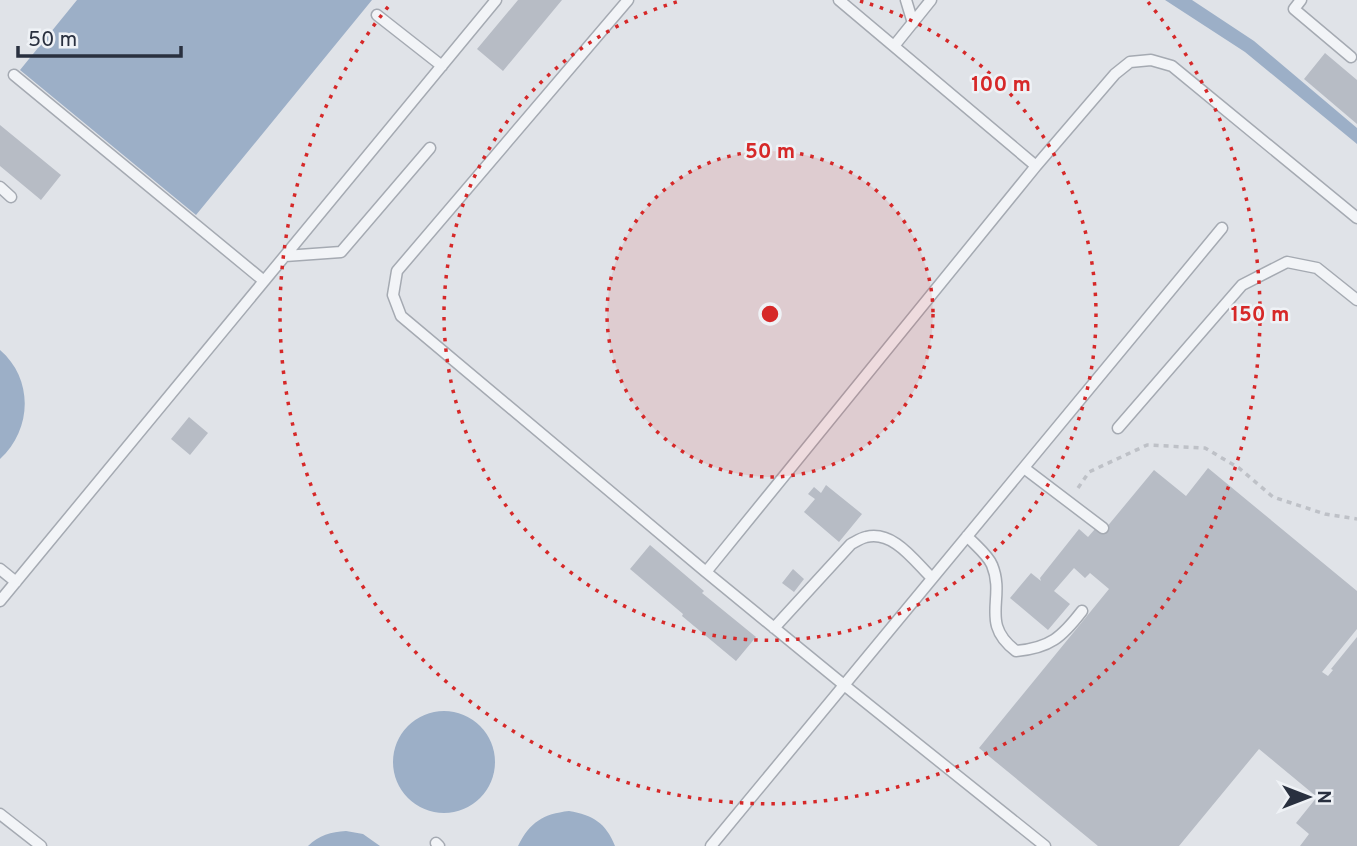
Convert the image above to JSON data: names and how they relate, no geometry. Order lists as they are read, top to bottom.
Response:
{
  "scale_bar": "50 m",
  "north": "right",
  "rings": ["100 m", "50 m", "150 m"]
}
